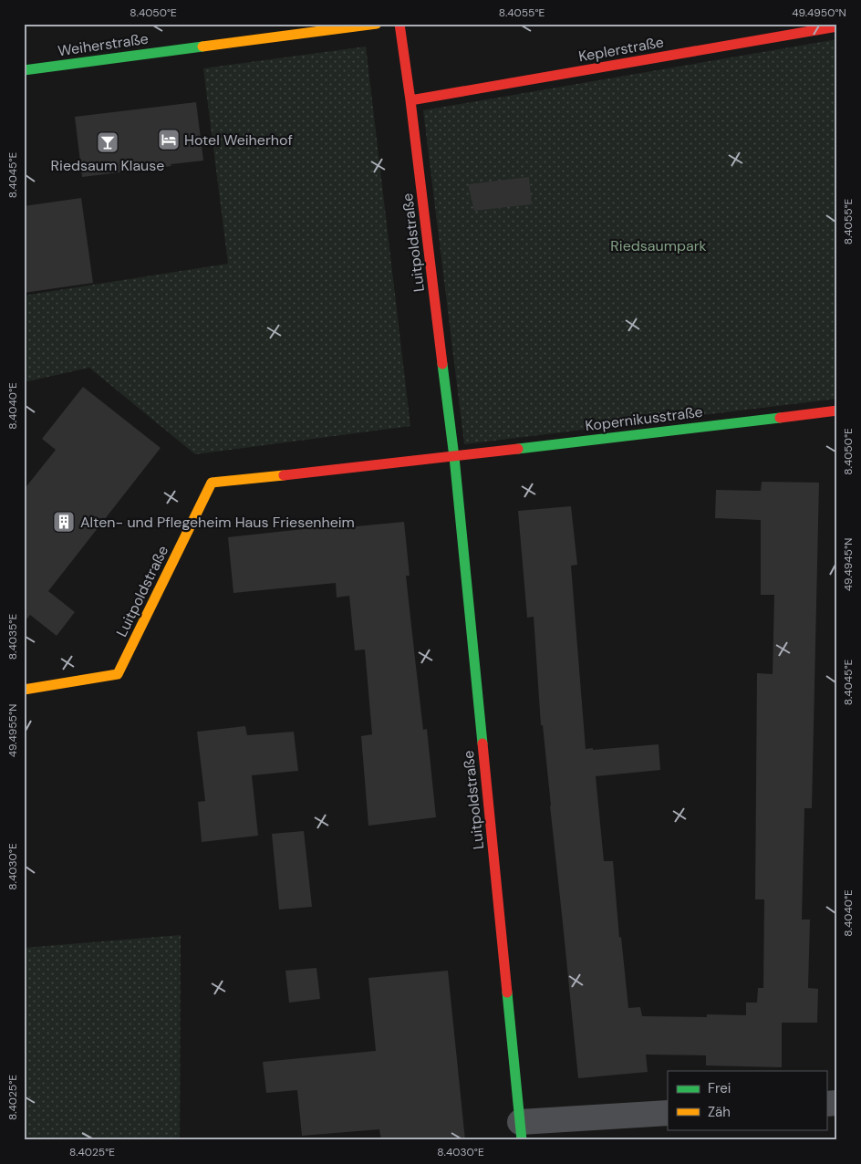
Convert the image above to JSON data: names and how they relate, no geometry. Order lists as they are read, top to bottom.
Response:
{
  "streets": {
    "street": [
      "Weiherstraße",
      "Keplerstraße",
      "Luitpoldstraße",
      "Kopernikusstraße"
    ]
  },
  "crossings": [
    ["Keplerstraße", "Luitpoldstraße"],
    ["Luitpoldstraße", "Kopernikusstraße"]
  ],
  "parks": ["Riedsaumpark"],
  "places": {
    "hotel": ["Hotel Weiherhof"],
    "bar": ["Riedsaum Klause"],
    "building": ["Alten- und Pflegeheim Haus Friesenheim"]
  },
  "legend": ["Frei", "Zäh"],
  "coordinates": [
    "8.4050°E",
    "8.4055°E",
    "49.4950°N",
    "8.4045°E",
    "8.4040°E",
    "49.4945°N",
    "8.4035°E",
    "49.4955°N",
    "8.4030°E",
    "8.4025°E"
  ]
}
